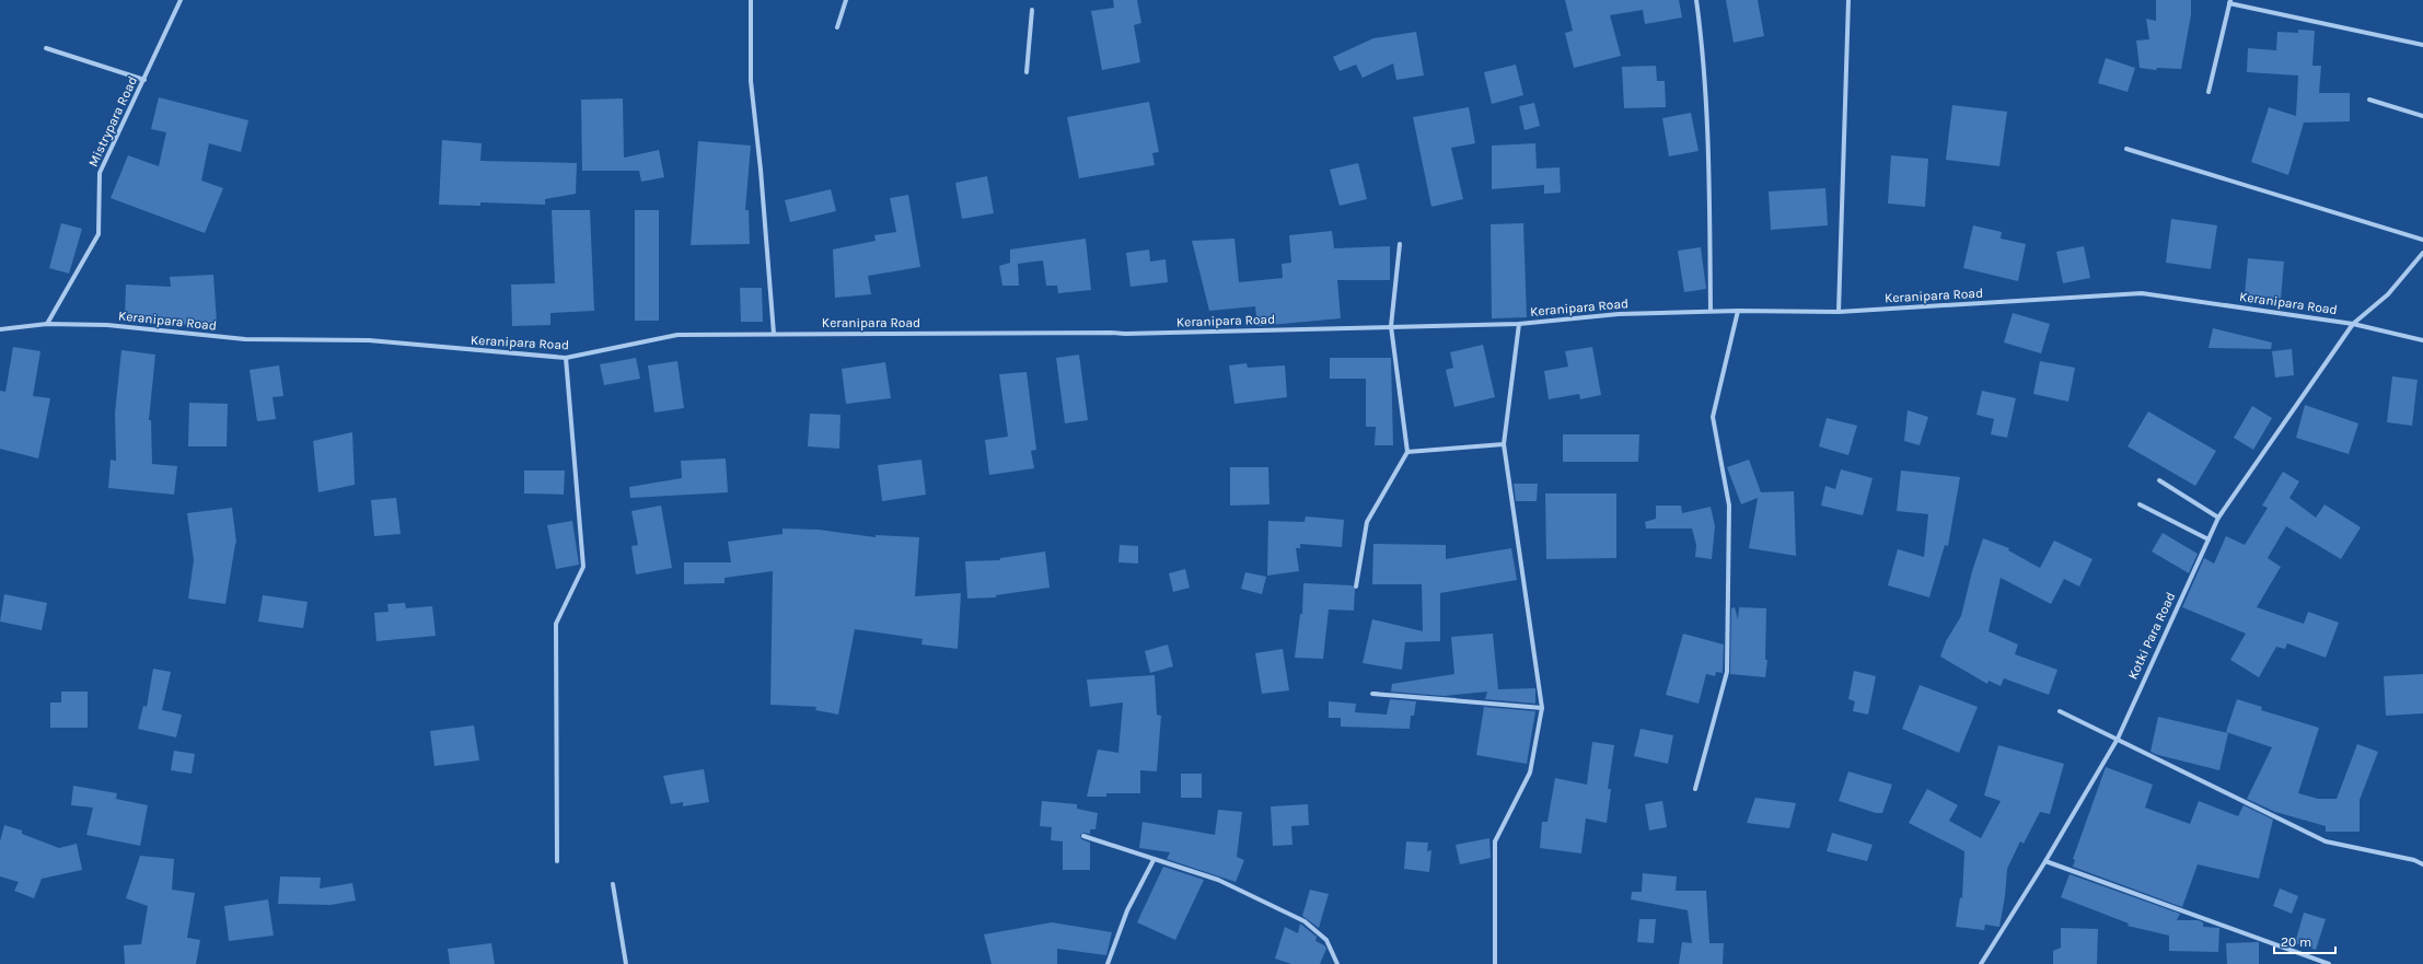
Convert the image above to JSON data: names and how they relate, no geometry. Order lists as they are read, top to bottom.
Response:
{
  "streets": {
    "street": ["Mistrypara Road", "Keranipara Road", "Kotki Para Road"]
  },
  "crossings": [
    ["Mistrypara Road", "Keranipara Road"],
    ["Keranipara Road", "Kotki Para Road"]
  ],
  "scale_bar": "20 m"
}
